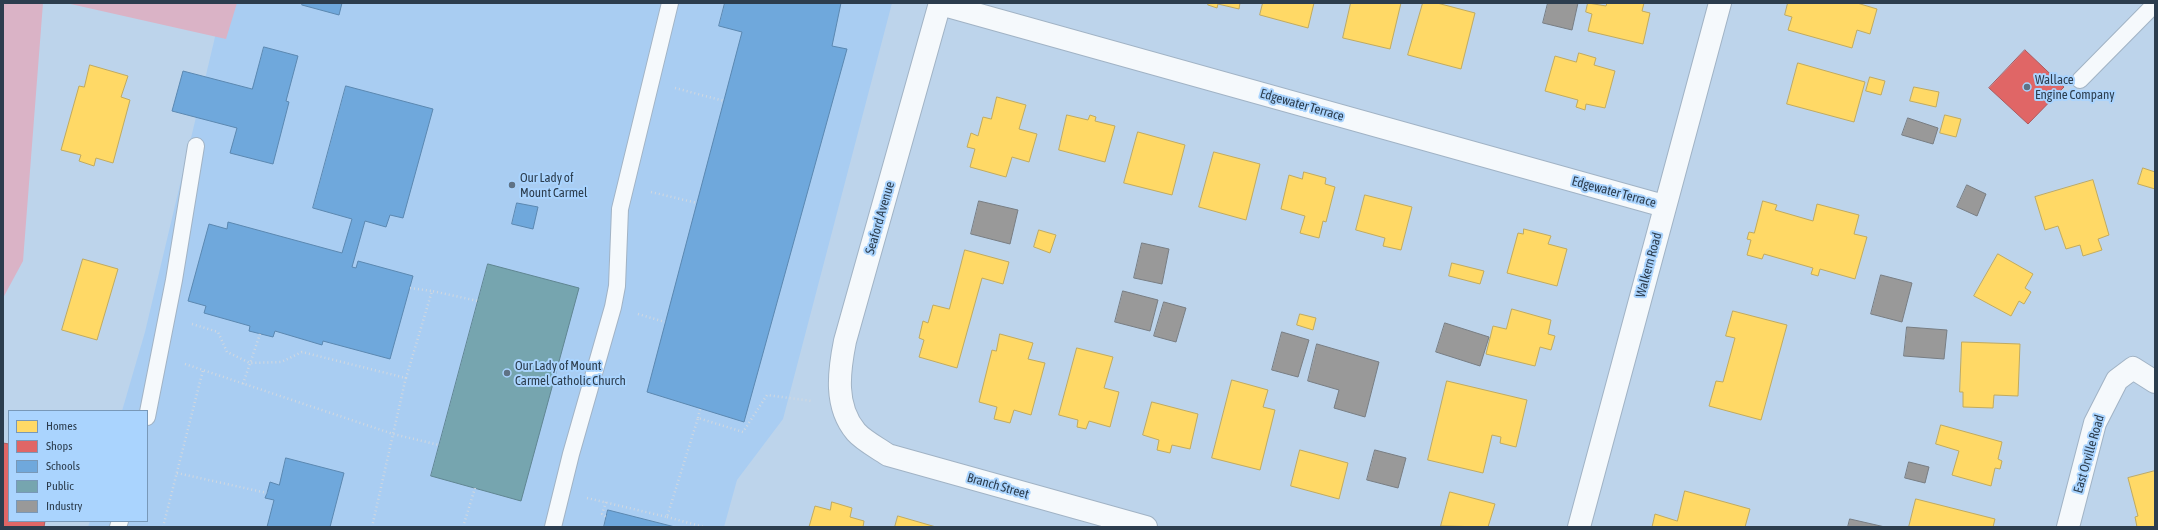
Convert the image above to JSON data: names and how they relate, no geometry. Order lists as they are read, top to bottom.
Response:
{
  "streets": {
    "street": [
      "Edgewater Terrace",
      "Seaford Avenue",
      "Walkern Road",
      "East Orville Road",
      "Branch Street"
    ]
  },
  "crossings": [
    ["Edgewater Terrace", "Seaford Avenue"],
    ["Edgewater Terrace", "Walkern Road"],
    ["Seaford Avenue", "Branch Street"]
  ],
  "places": ["Wallace Engine Company", "Our Lady of Mount Carmel", "Our Lady of Mount Carmel Catholic Church"],
  "legend": [
    "Homes",
    "Shops",
    "Schools",
    "Public",
    "Industry"
  ]
}
